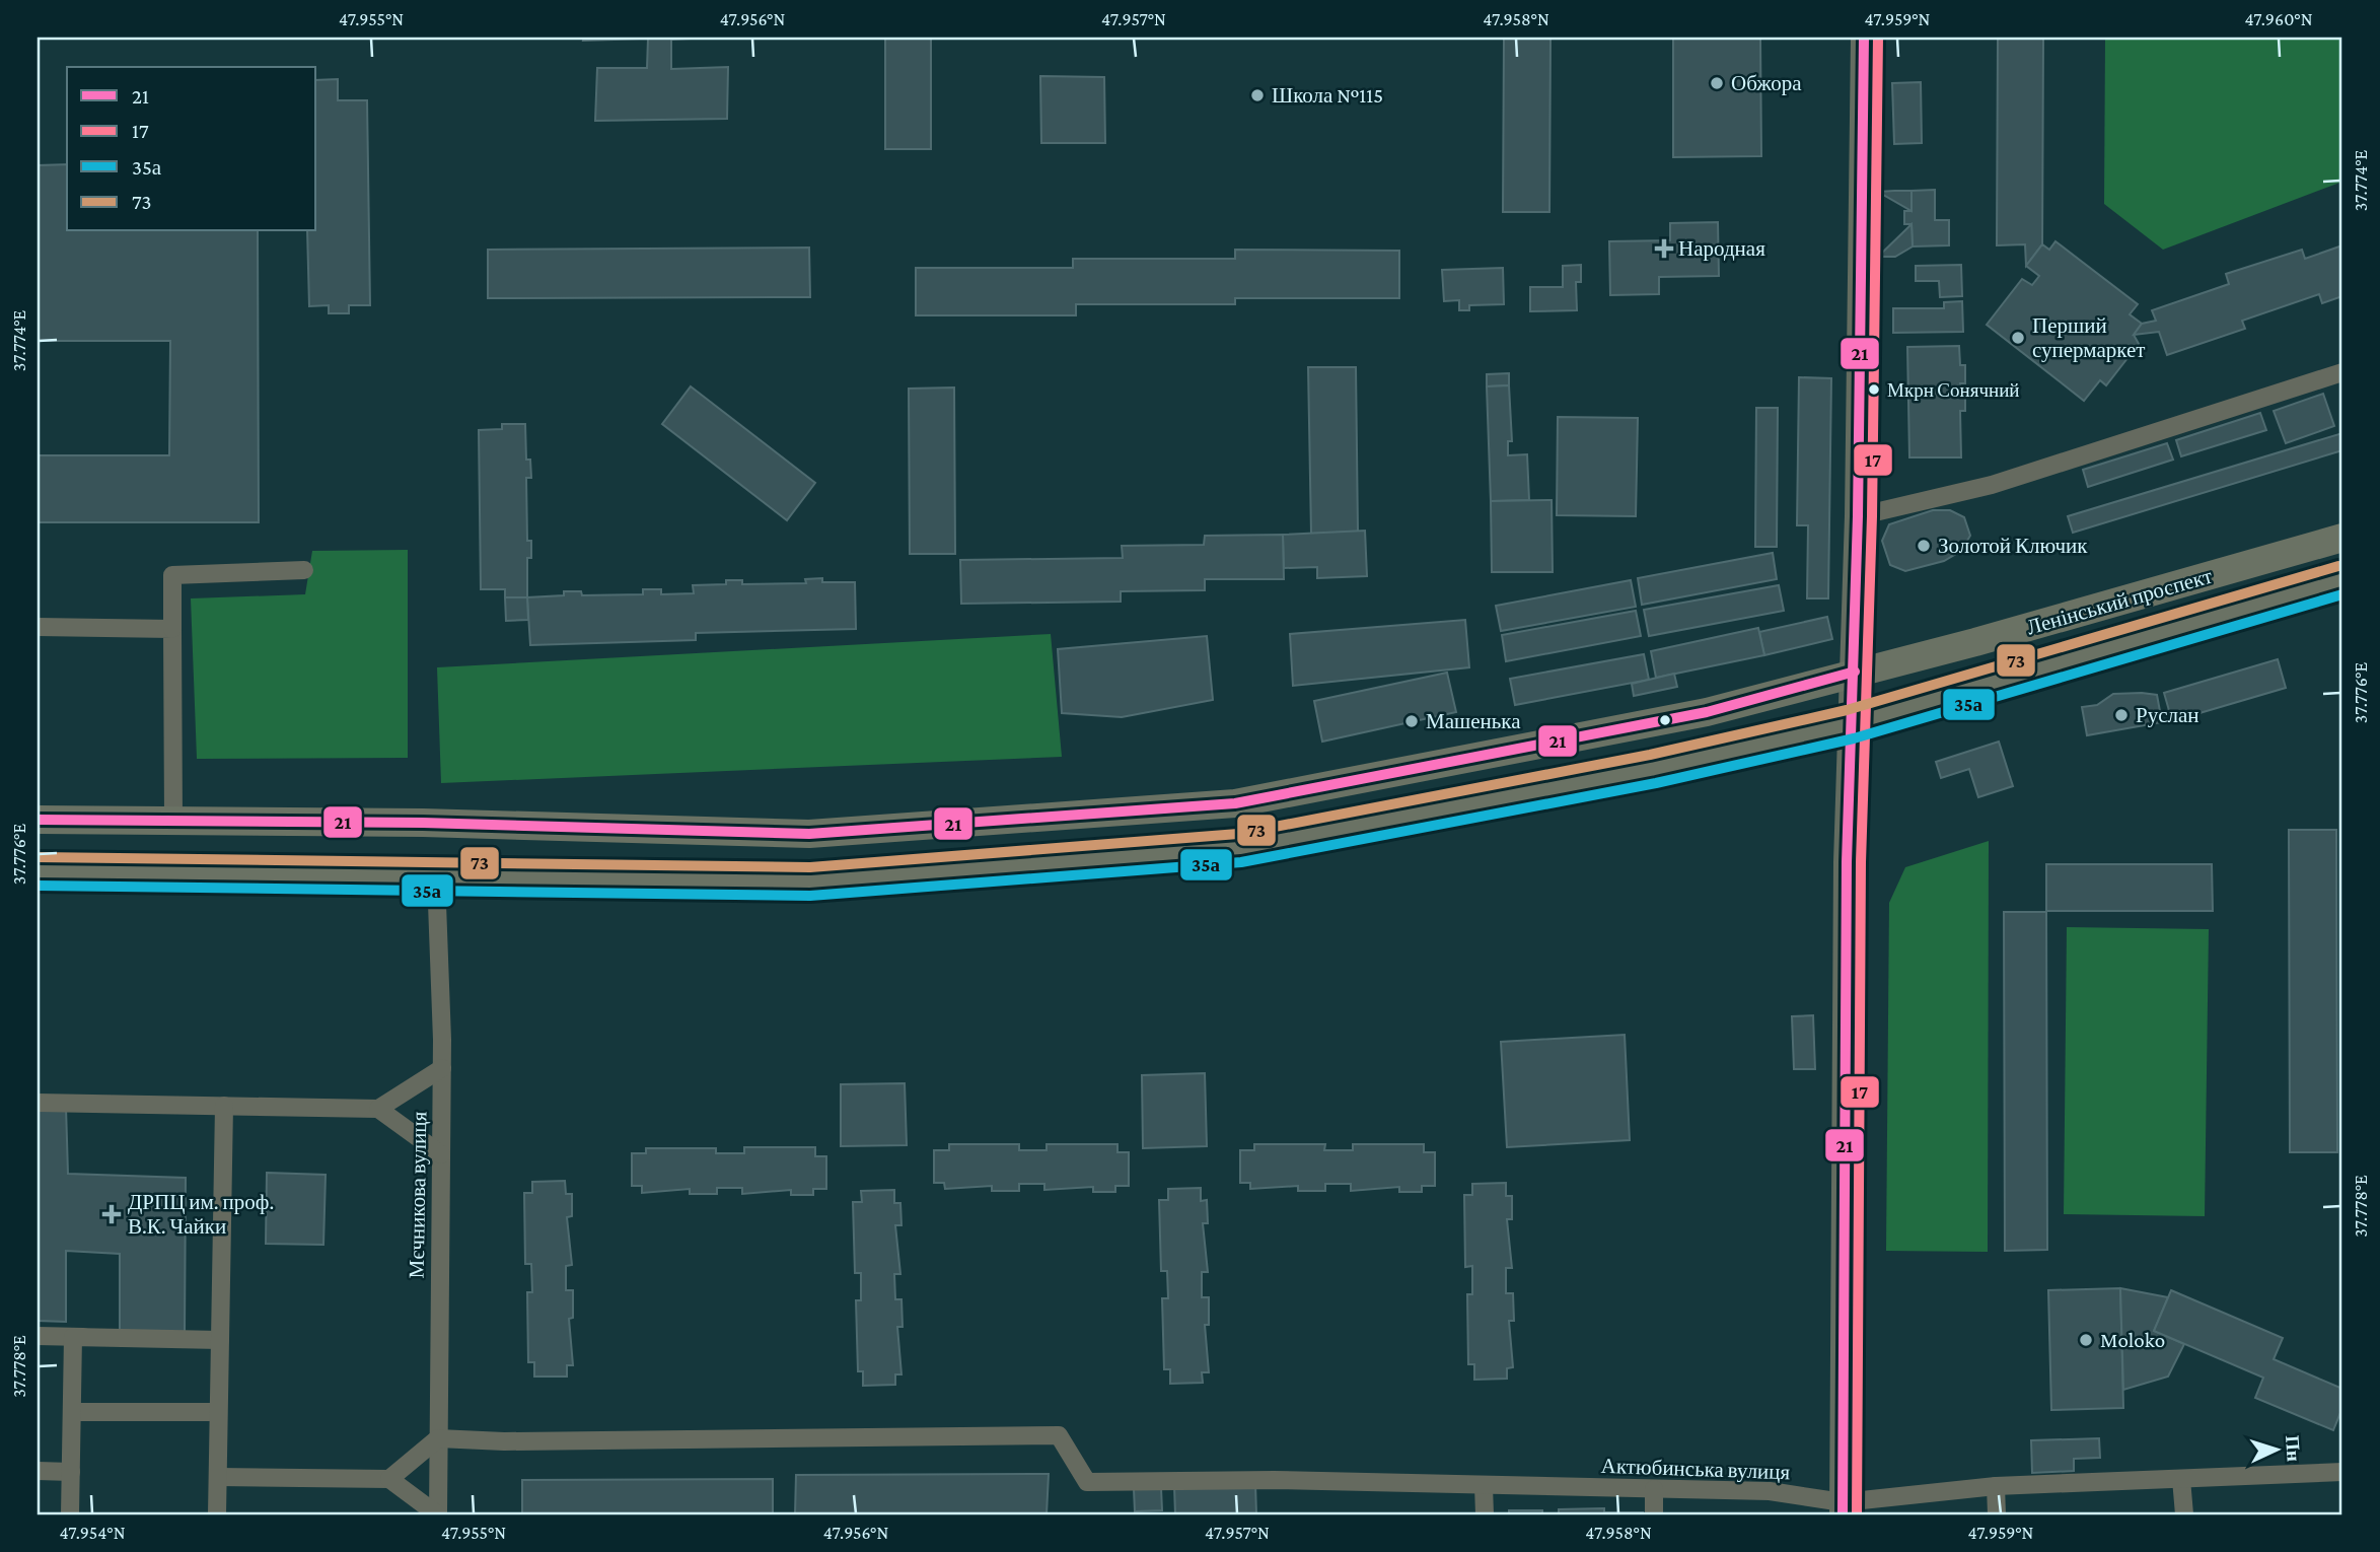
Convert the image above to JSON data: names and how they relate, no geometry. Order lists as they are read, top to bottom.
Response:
{
  "streets": {
    "main road": ["Ленінський проспект"],
    "street": ["Мєчникова вулиця", "Актюбинська вулиця"]
  },
  "crossings": [
    ["Ленінський проспект", "Мєчникова вулиця"],
    ["Мєчникова вулиця", "Актюбинська вулиця"]
  ],
  "places": {
    "other": [
      "Обжора",
      "Школа №115",
      "Перший супермаркет",
      "Мкрн Сонячний",
      "Золотой Ключик",
      "Руслан",
      "Машенька",
      "Moloko"
    ],
    "health": ["Народная", "ДРПЦ им. проф. В.К. Чайки"]
  },
  "lines": [
    "transit line 21",
    "transit line 17",
    "transit line 73",
    "transit line 35а"
  ],
  "legend": [
    "21",
    "17",
    "35а",
    "73"
  ],
  "north": "right",
  "coordinates": [
    "47.955°N",
    "47.956°N",
    "47.957°N",
    "47.958°N",
    "47.959°N",
    "47.960°N",
    "37.774°E",
    "37.776°E",
    "37.778°E",
    "47.954°N"
  ]
}
